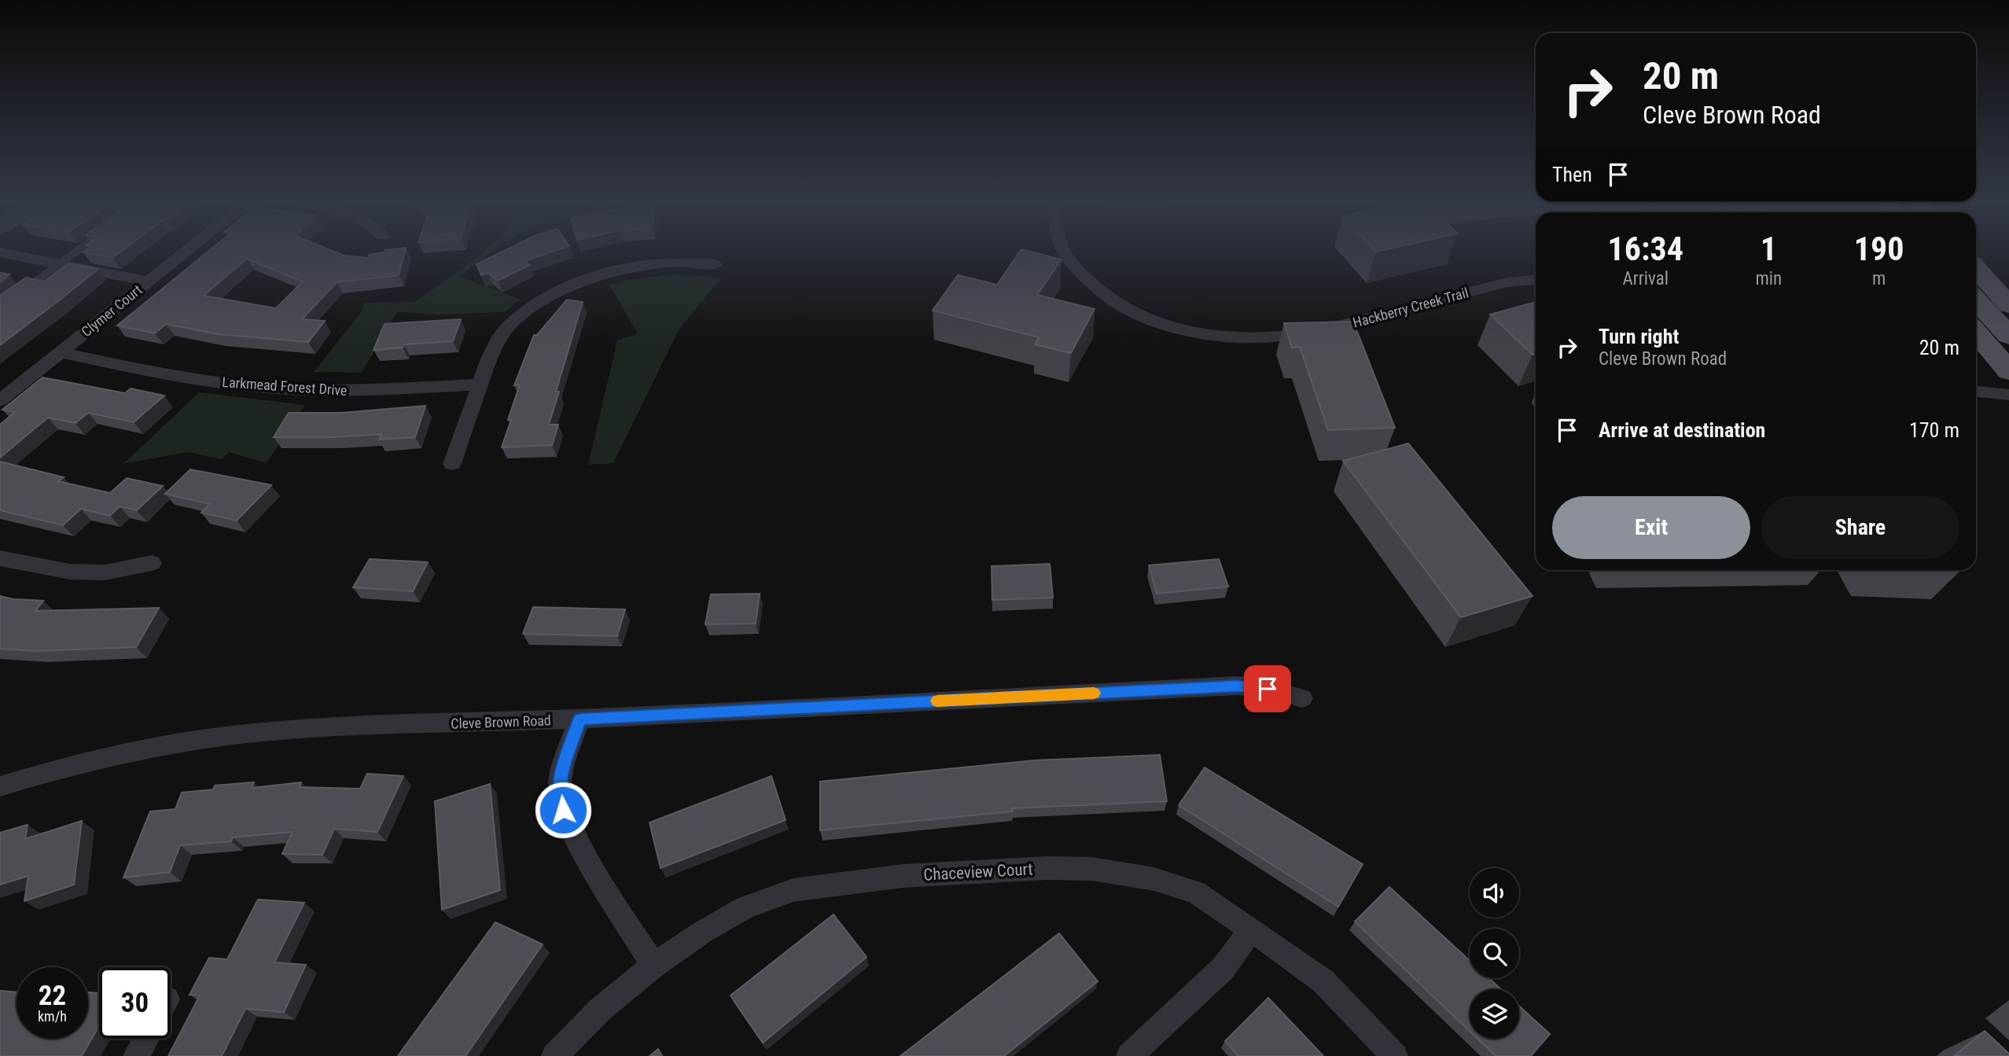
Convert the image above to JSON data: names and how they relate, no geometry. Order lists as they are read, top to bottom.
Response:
{
  "streets": {
    "street": [
      "Hackberry Creek Trail",
      "Clymer Court",
      "Larkmead Forest Drive",
      "Cleve Brown Road",
      "Chaceview Court"
    ]
  },
  "crossings": [
    ["Clymer Court", "Larkmead Forest Drive"]
  ],
  "page": {
    "turn": ["20 m", "Cleve Brown Road"],
    "then": "Then",
    "eta": [
      "16:34",
      "Arrival",
      "1",
      "min",
      "190",
      "m"
    ],
    "list": [
      {
        "name": "Turn right",
        "note": "Cleve Brown Road",
        "value": "20 m"
      },
      {
        "name": "Arrive at destination",
        "value": "170 m"
      }
    ],
    "buttons": ["Exit", "Share"],
    "speed": "22 km/h",
    "limit": "30"
  }
}
